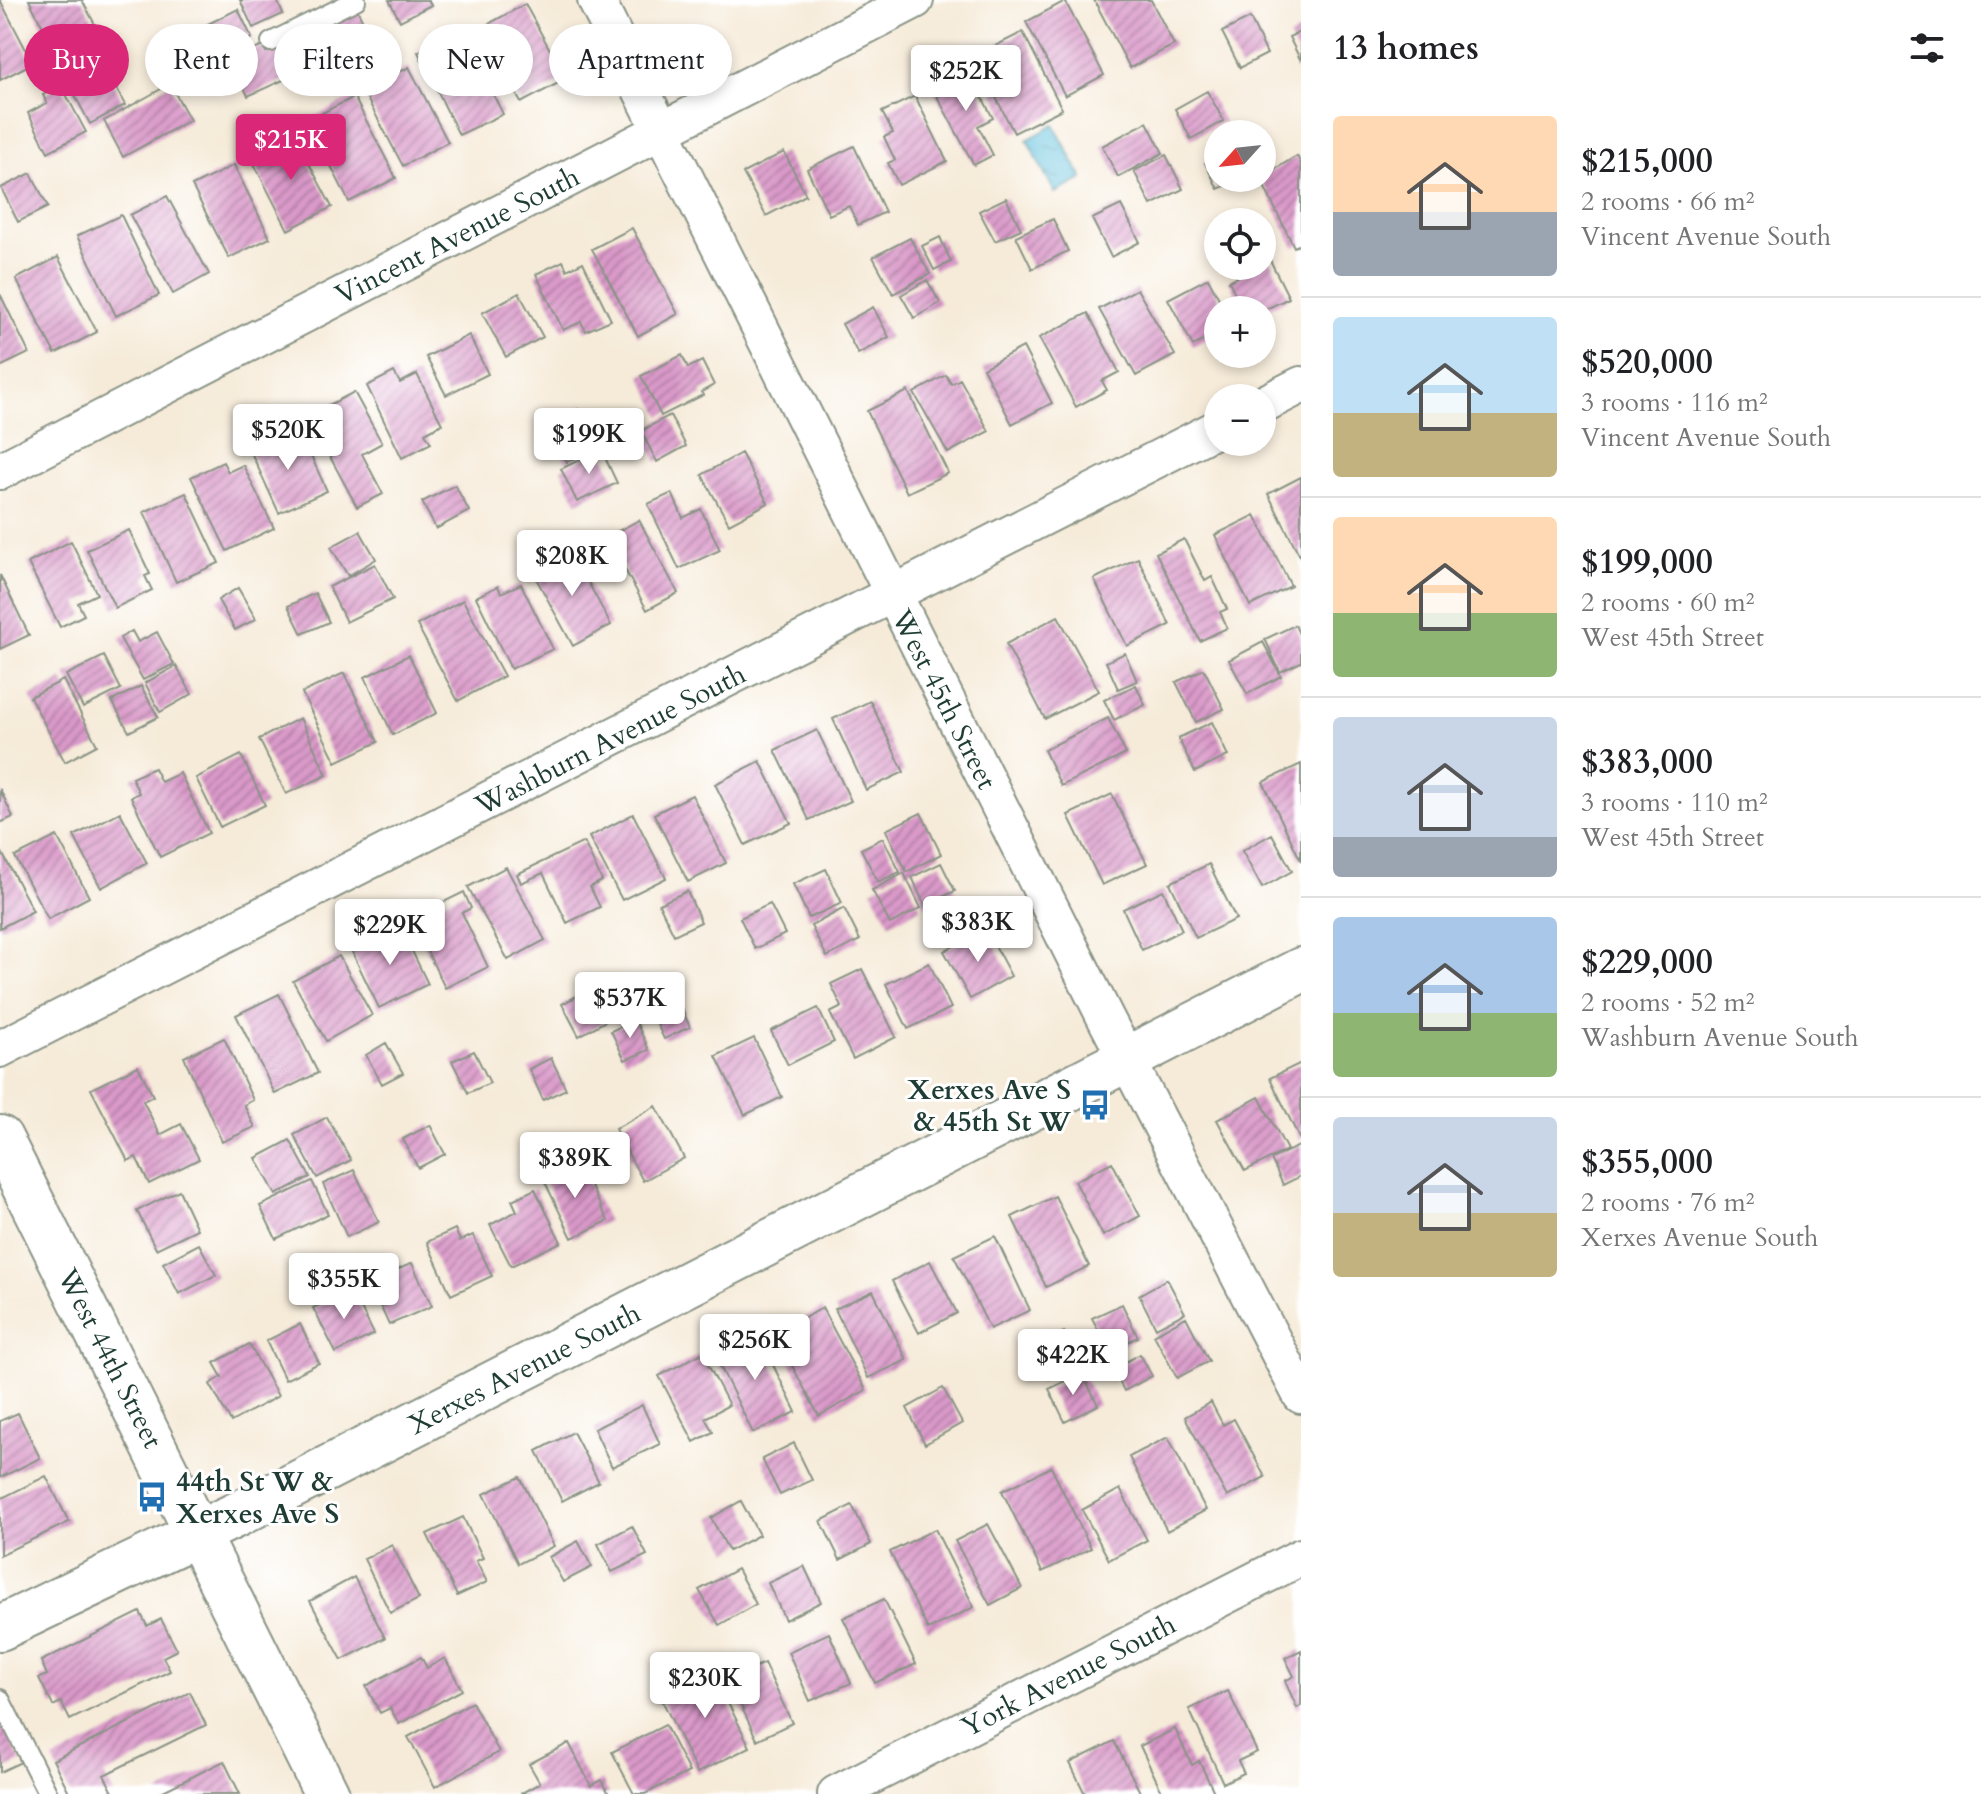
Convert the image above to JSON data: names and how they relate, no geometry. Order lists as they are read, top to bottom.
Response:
{
  "streets": {
    "street": [
      "Vincent Avenue South",
      "West 45th Street",
      "Washburn Avenue South",
      "West 44th Street",
      "Xerxes Avenue South",
      "York Avenue South"
    ]
  },
  "crossings": [
    ["Vincent Avenue South", "West 45th Street"],
    ["West 45th Street", "Washburn Avenue South"],
    ["West 45th Street", "Xerxes Avenue South"],
    ["West 44th Street", "Xerxes Avenue South"]
  ],
  "places": {
    "bus stop": ["Xerxes Ave S & 45th St W", "44th St W & Xerxes Ave S"]
  },
  "north": "bottom left",
  "page": {
    "heading": "13 homes",
    "chip": [
      "Buy",
      "Rent",
      "Filters",
      "New",
      "Apartment"
    ],
    "price": [
      "$252K",
      "$215K",
      "$520K",
      "$199K",
      "$208K",
      "$383K",
      "$229K",
      "$537K",
      "$389K",
      "$355K",
      "$256K",
      "$422K",
      "$230K"
    ],
    "list": [
      {
        "name": "$215,000",
        "note": "2 rooms · 66 m² · Vincent Avenue South"
      },
      {
        "name": "$520,000",
        "note": "3 rooms · 116 m² · Vincent Avenue South"
      },
      {
        "name": "$199,000",
        "note": "2 rooms · 60 m² · West 45th Street"
      },
      {
        "name": "$383,000",
        "note": "3 rooms · 110 m² · West 45th Street"
      },
      {
        "name": "$229,000",
        "note": "2 rooms · 52 m² · Washburn Avenue South"
      },
      {
        "name": "$355,000",
        "note": "2 rooms · 76 m² · Xerxes Avenue South"
      }
    ],
    "map_buttons": ["+", "−"]
  }
}
